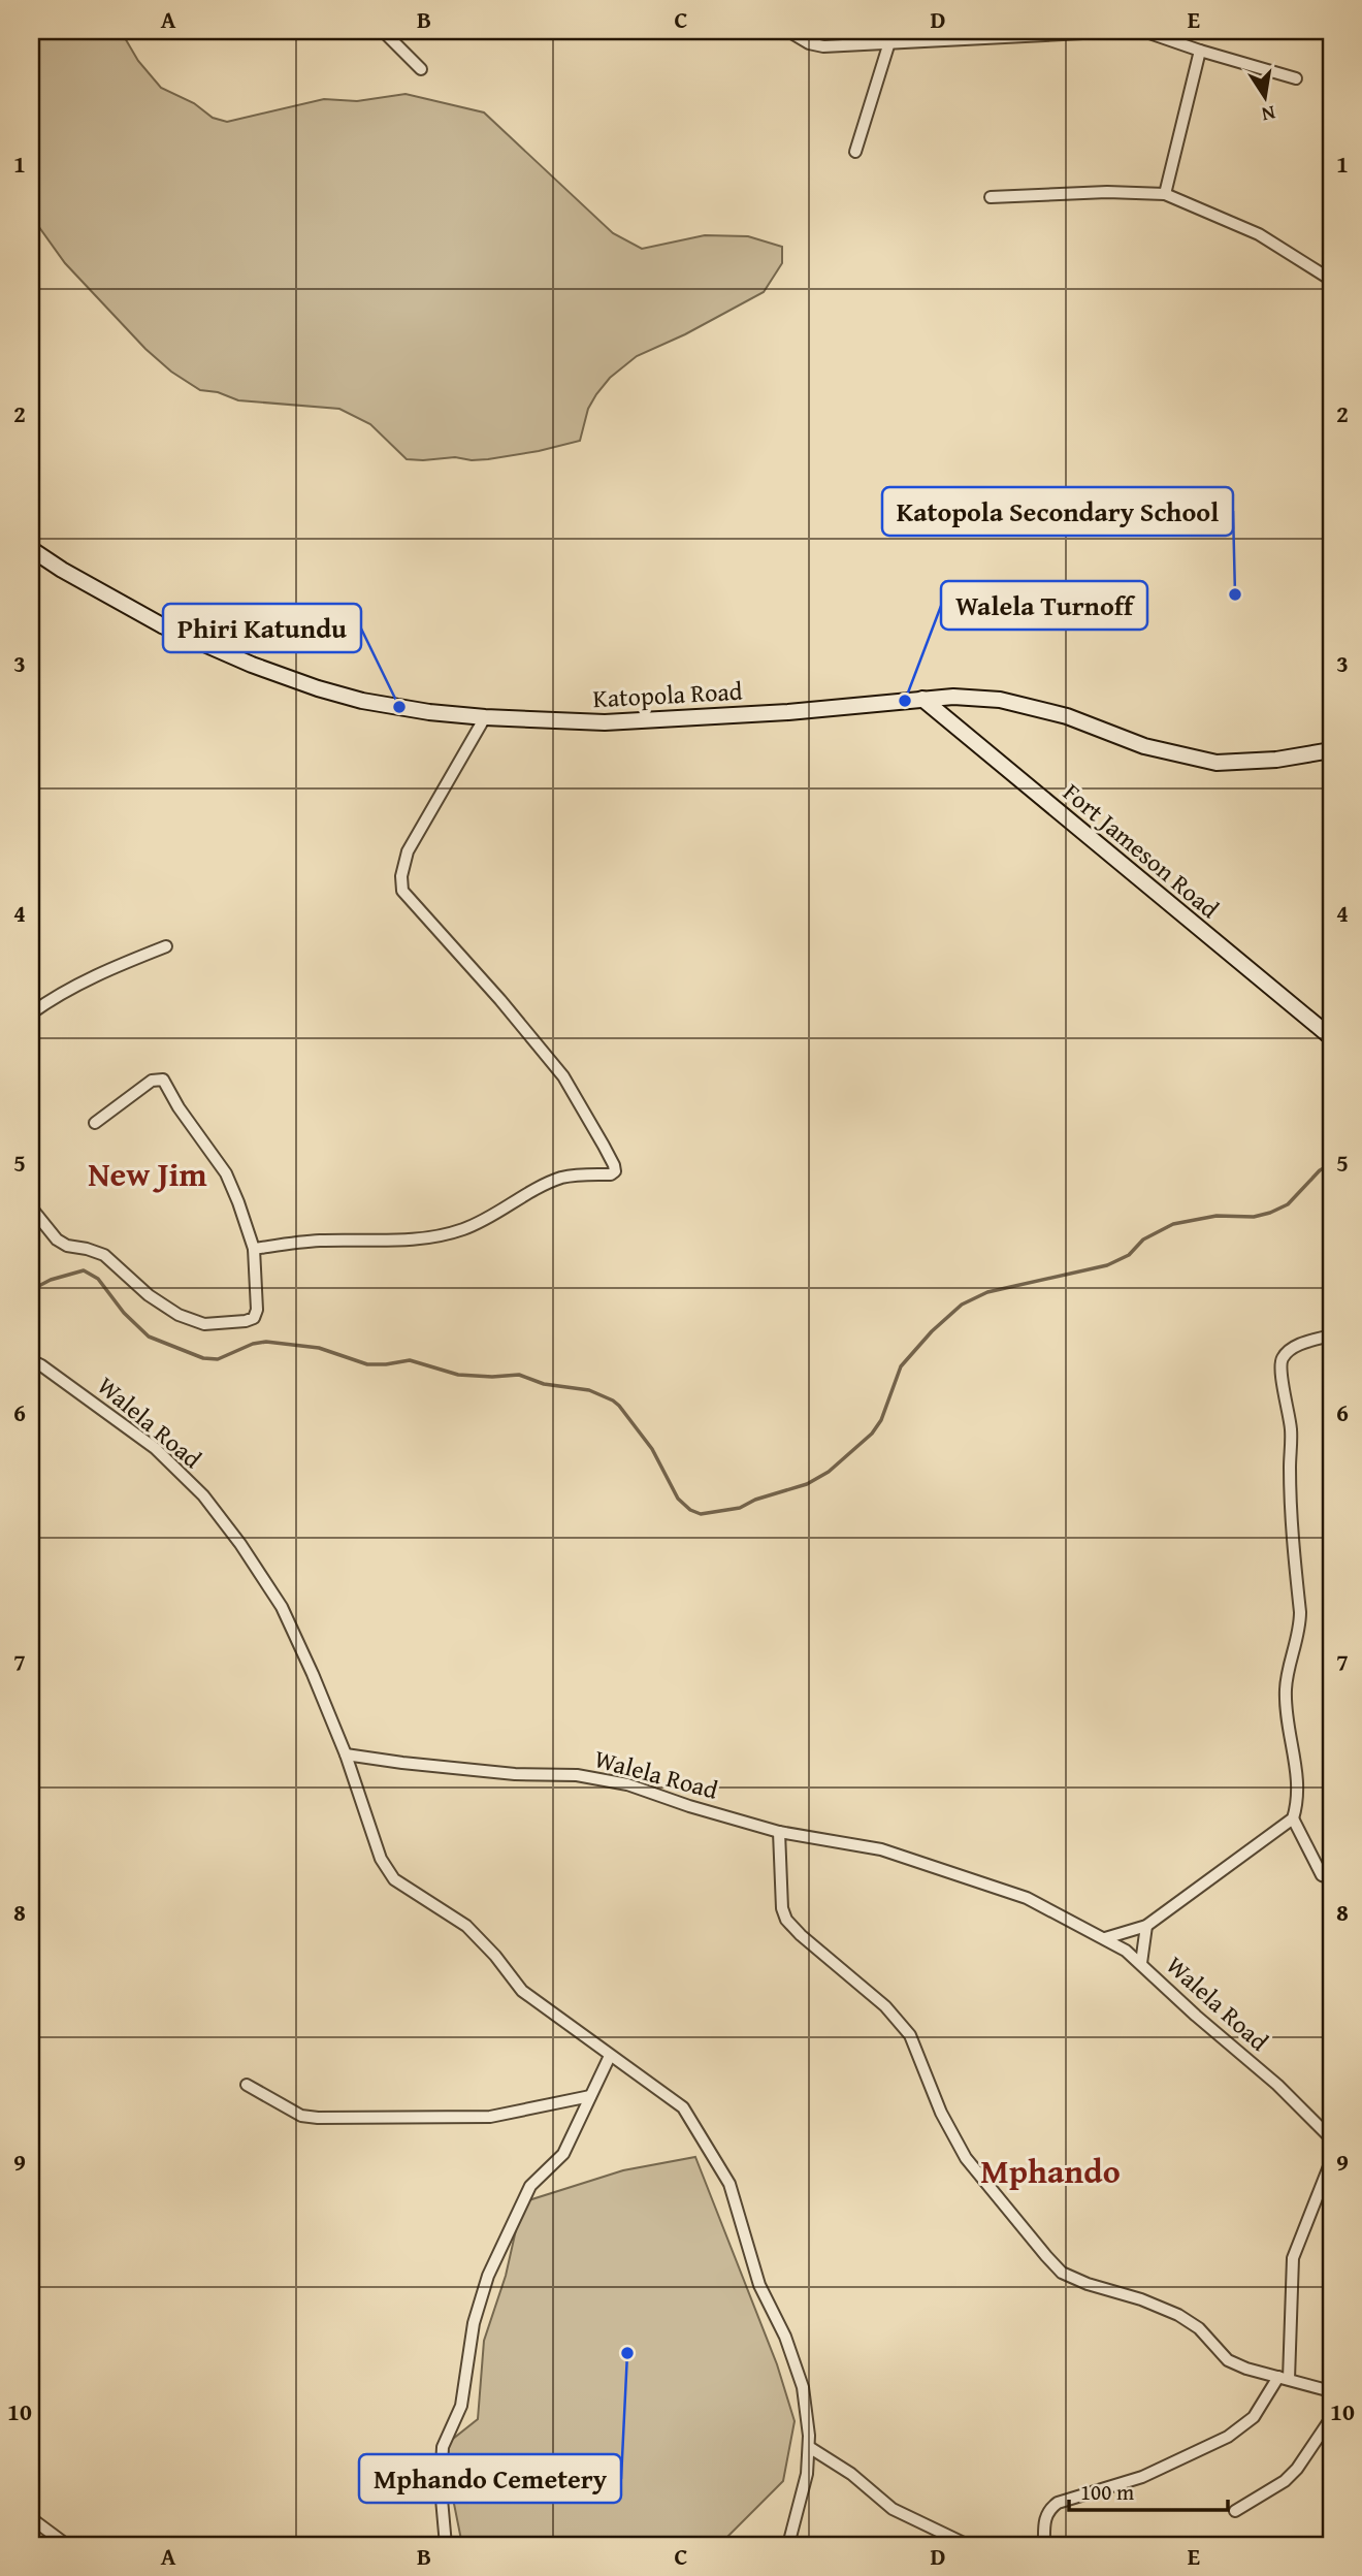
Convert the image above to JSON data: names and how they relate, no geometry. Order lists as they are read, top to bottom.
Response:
{
  "streets": {
    "street": ["Katopola Road", "Fort Jameson Road", "Walela Road"]
  },
  "crossings": [
    ["Katopola Road", "Fort Jameson Road"]
  ],
  "districts": ["New Jim", "Mphando"],
  "places": [
    "Katopola Secondary School",
    "Walela Turnoff",
    "Phiri Katundu",
    "Mphando Cemetery"
  ],
  "scale_bar": "100 m",
  "north": "bottom",
  "grid": {
    "columns": [
      "A",
      "B",
      "C",
      "D",
      "E"
    ],
    "rows": [
      "1",
      "2",
      "3",
      "4",
      "5",
      "6",
      "7",
      "8",
      "9",
      "10"
    ]
  }
}
